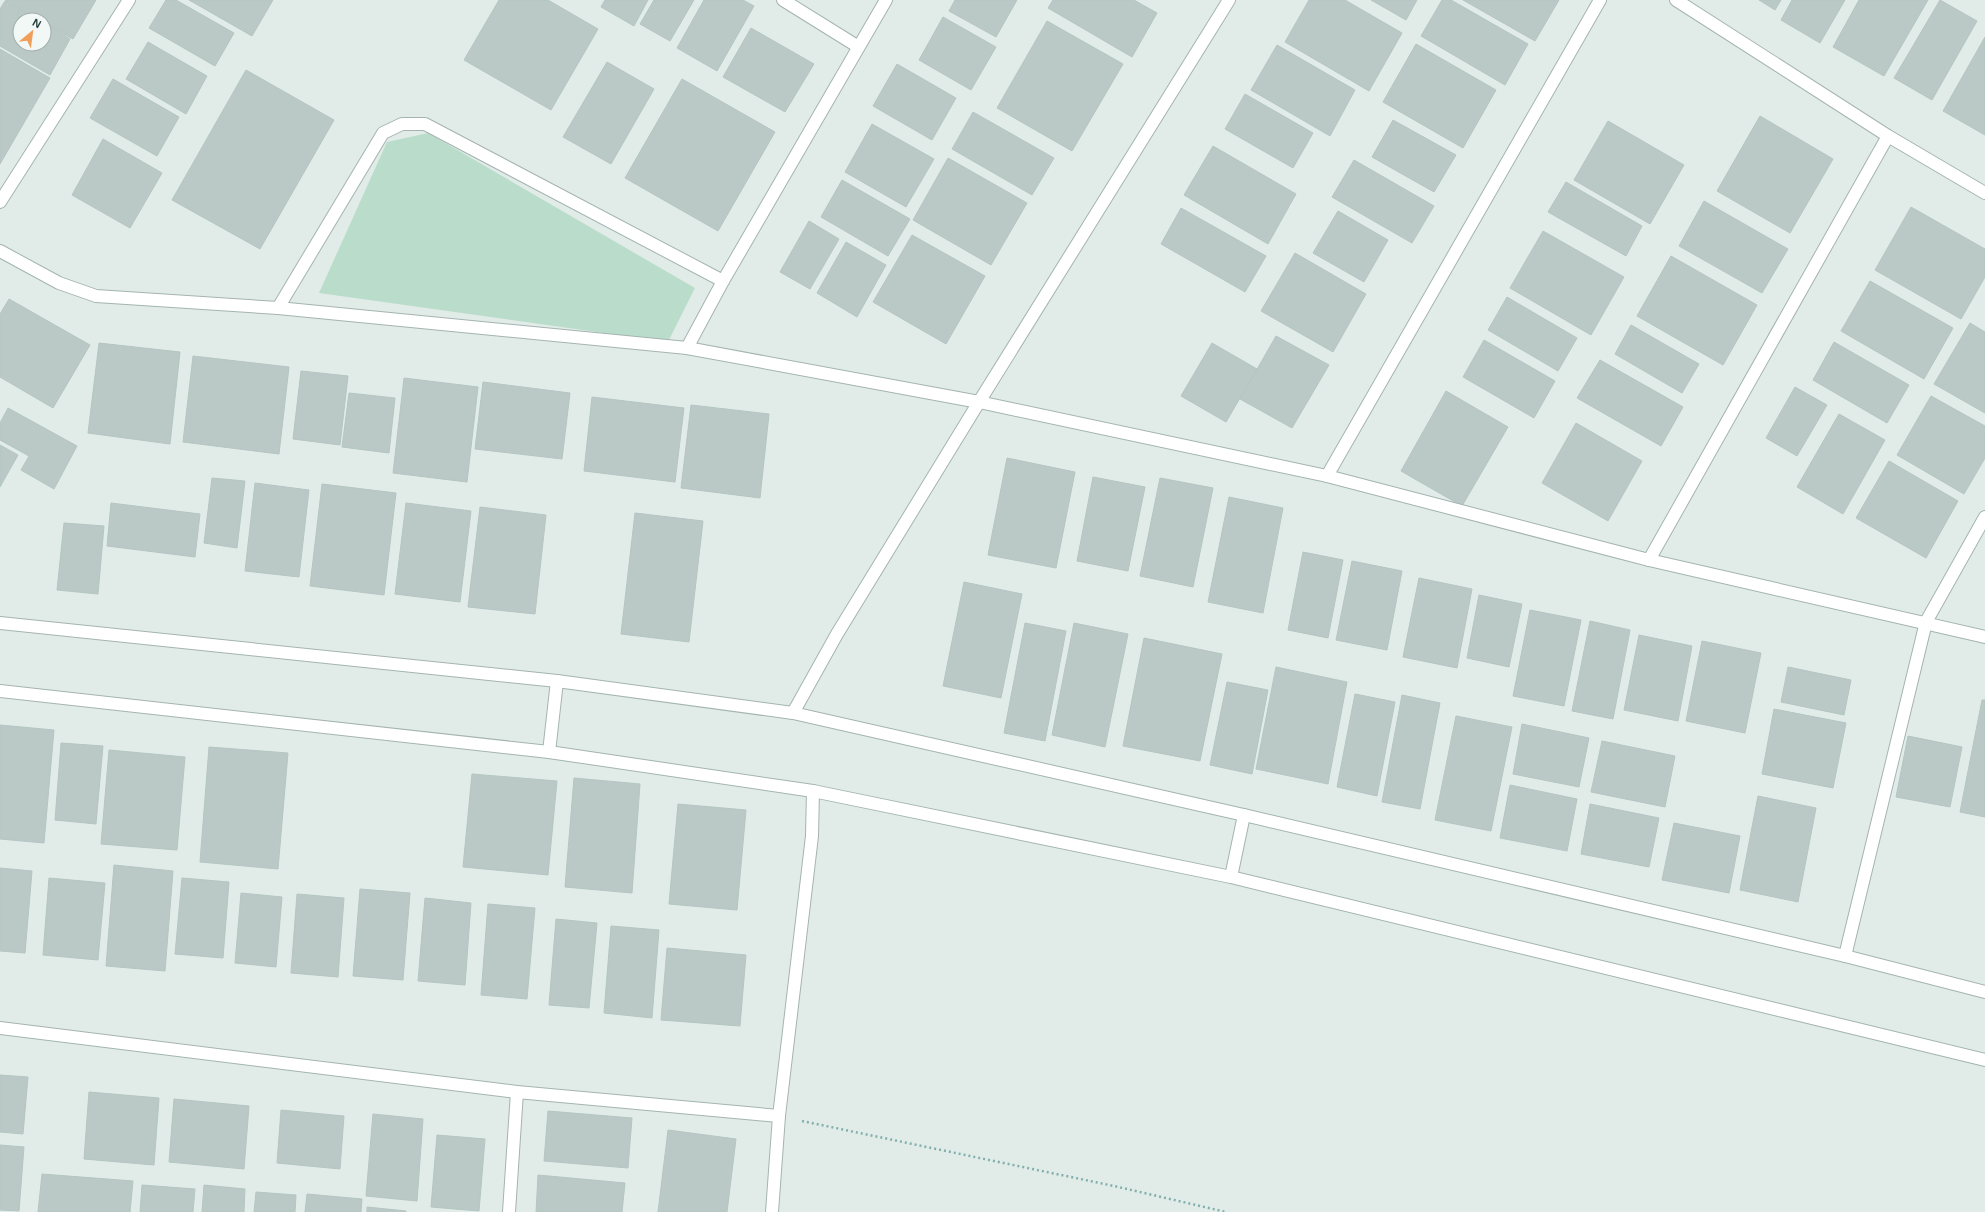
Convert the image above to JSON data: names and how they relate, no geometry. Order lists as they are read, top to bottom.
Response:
{
  "north": "top right"
}
